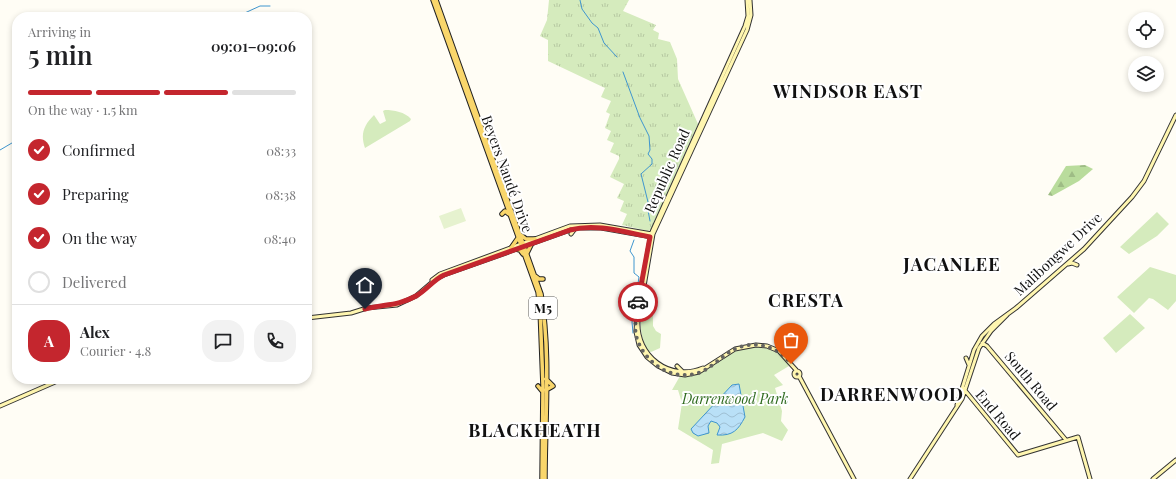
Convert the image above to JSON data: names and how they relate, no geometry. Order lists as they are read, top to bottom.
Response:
{
  "streets": {
    "main road": [
      "Republic Road",
      "Beyers Naudé Drive",
      "Malibongwe Drive",
      "M5",
      "South Road",
      "End Road"
    ]
  },
  "crossings": [
    ["Malibongwe Drive", "South Road"],
    ["Malibongwe Drive", "End Road"],
    ["South Road", "End Road"]
  ],
  "districts": [
    "WINDSOR EAST",
    "JACANLEE",
    "CRESTA",
    "DARRENWOOD",
    "BLACKHEATH"
  ],
  "parks": ["Darrenwood Park"],
  "page": {
    "heading": ["5 min", "Arriving in", "09:01–09:06"],
    "panel": ["Alex", "Courier · 4.8"],
    "bar": "On the way · 1.5 km",
    "list": [
      ["Confirmed", "08:33"],
      ["Preparing", "08:38"],
      ["On the way", "08:40"],
      "Delivered"
    ],
    "round": "A"
  }
}
